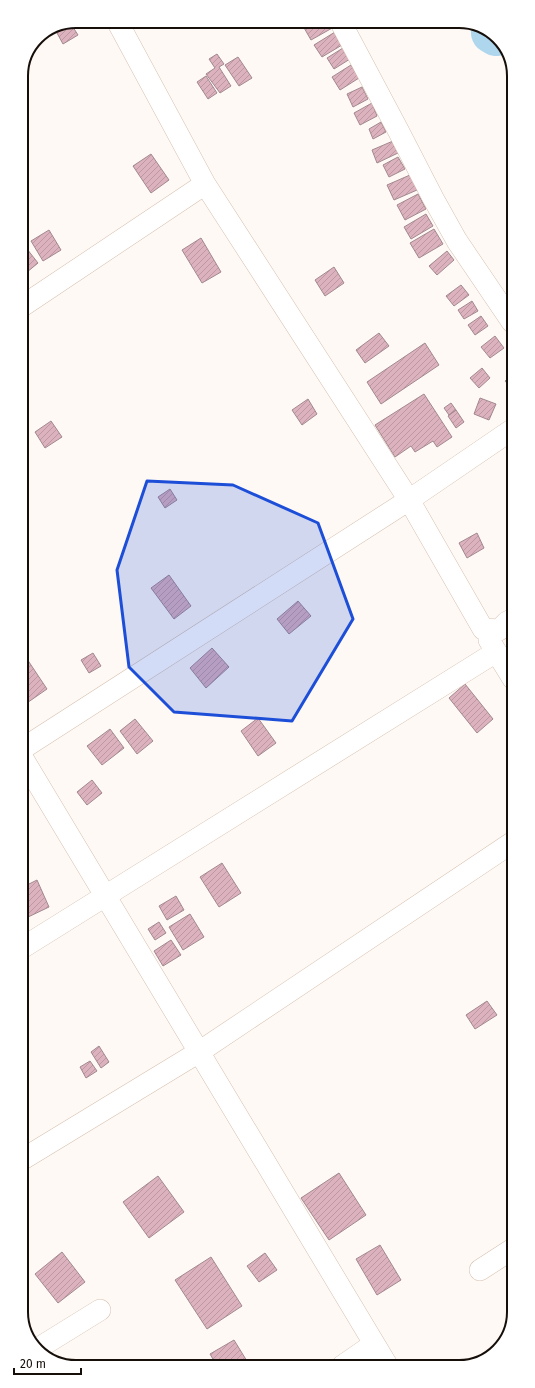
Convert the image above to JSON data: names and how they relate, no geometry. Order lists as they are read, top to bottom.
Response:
{
  "scale_bar": "20 m"
}
